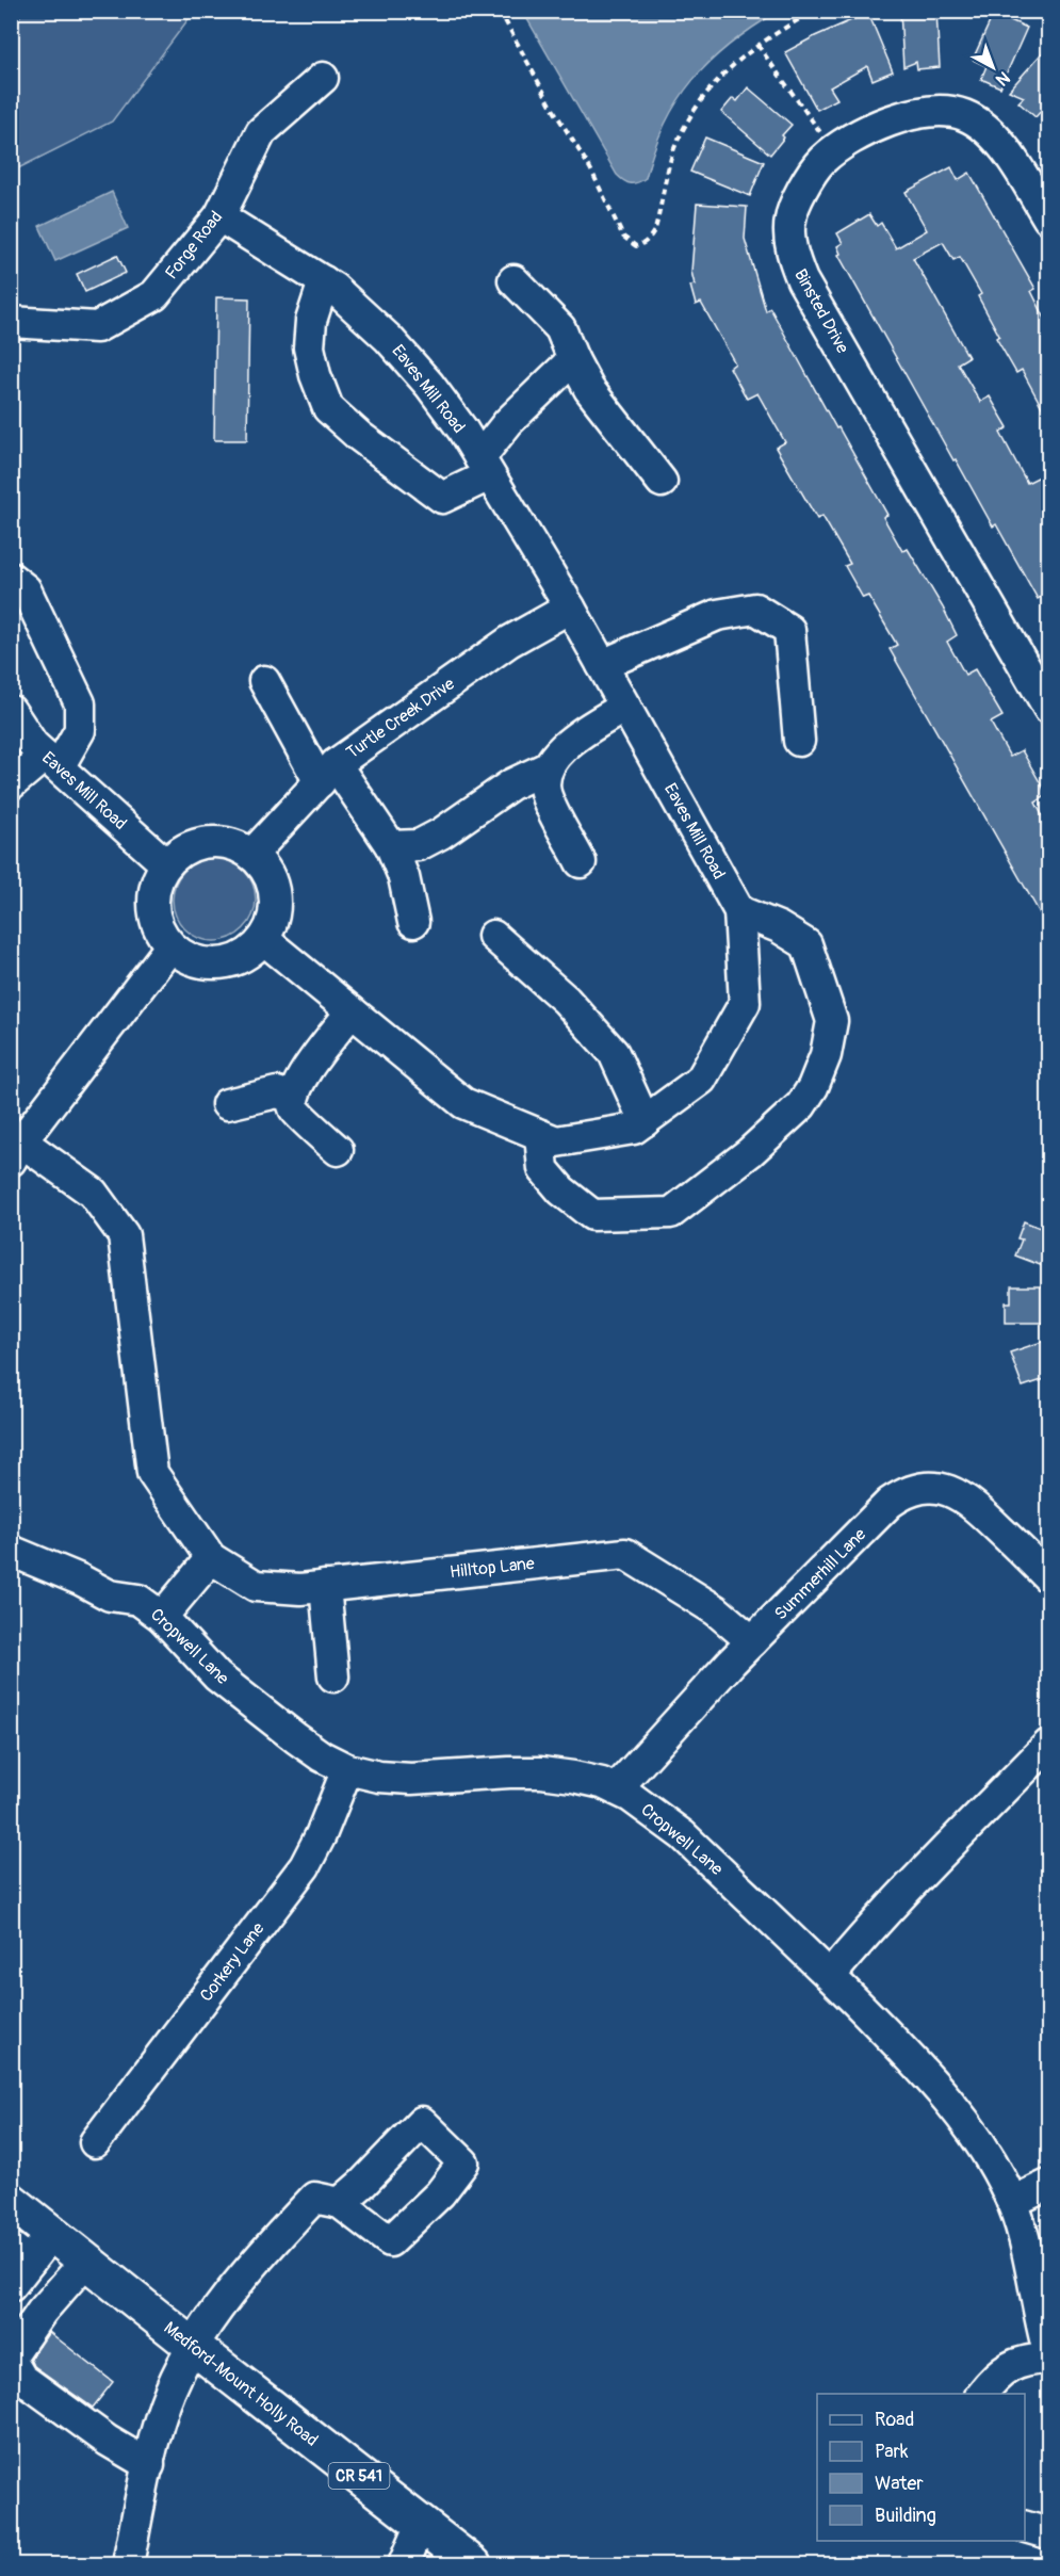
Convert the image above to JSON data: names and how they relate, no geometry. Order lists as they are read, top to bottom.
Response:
{
  "streets": {
    "main road": ["Medford-Mount Holly Road", "CR 541"],
    "street": [
      "Forge Road",
      "Binsted Drive",
      "Eaves Mill Road",
      "Turtle Creek Drive",
      "Hilltop Lane",
      "Summerhill Lane",
      "Cropwell Lane",
      "Corkery Lane"
    ]
  },
  "crossings": [
    ["Forge Road", "Eaves Mill Road"],
    ["Eaves Mill Road", "Turtle Creek Drive"],
    ["Hilltop Lane", "Summerhill Lane"],
    ["Summerhill Lane", "Cropwell Lane"],
    ["Cropwell Lane", "Corkery Lane"]
  ],
  "legend": [
    "Road",
    "Park",
    "Water",
    "Building"
  ],
  "north": "bottom right"
}
